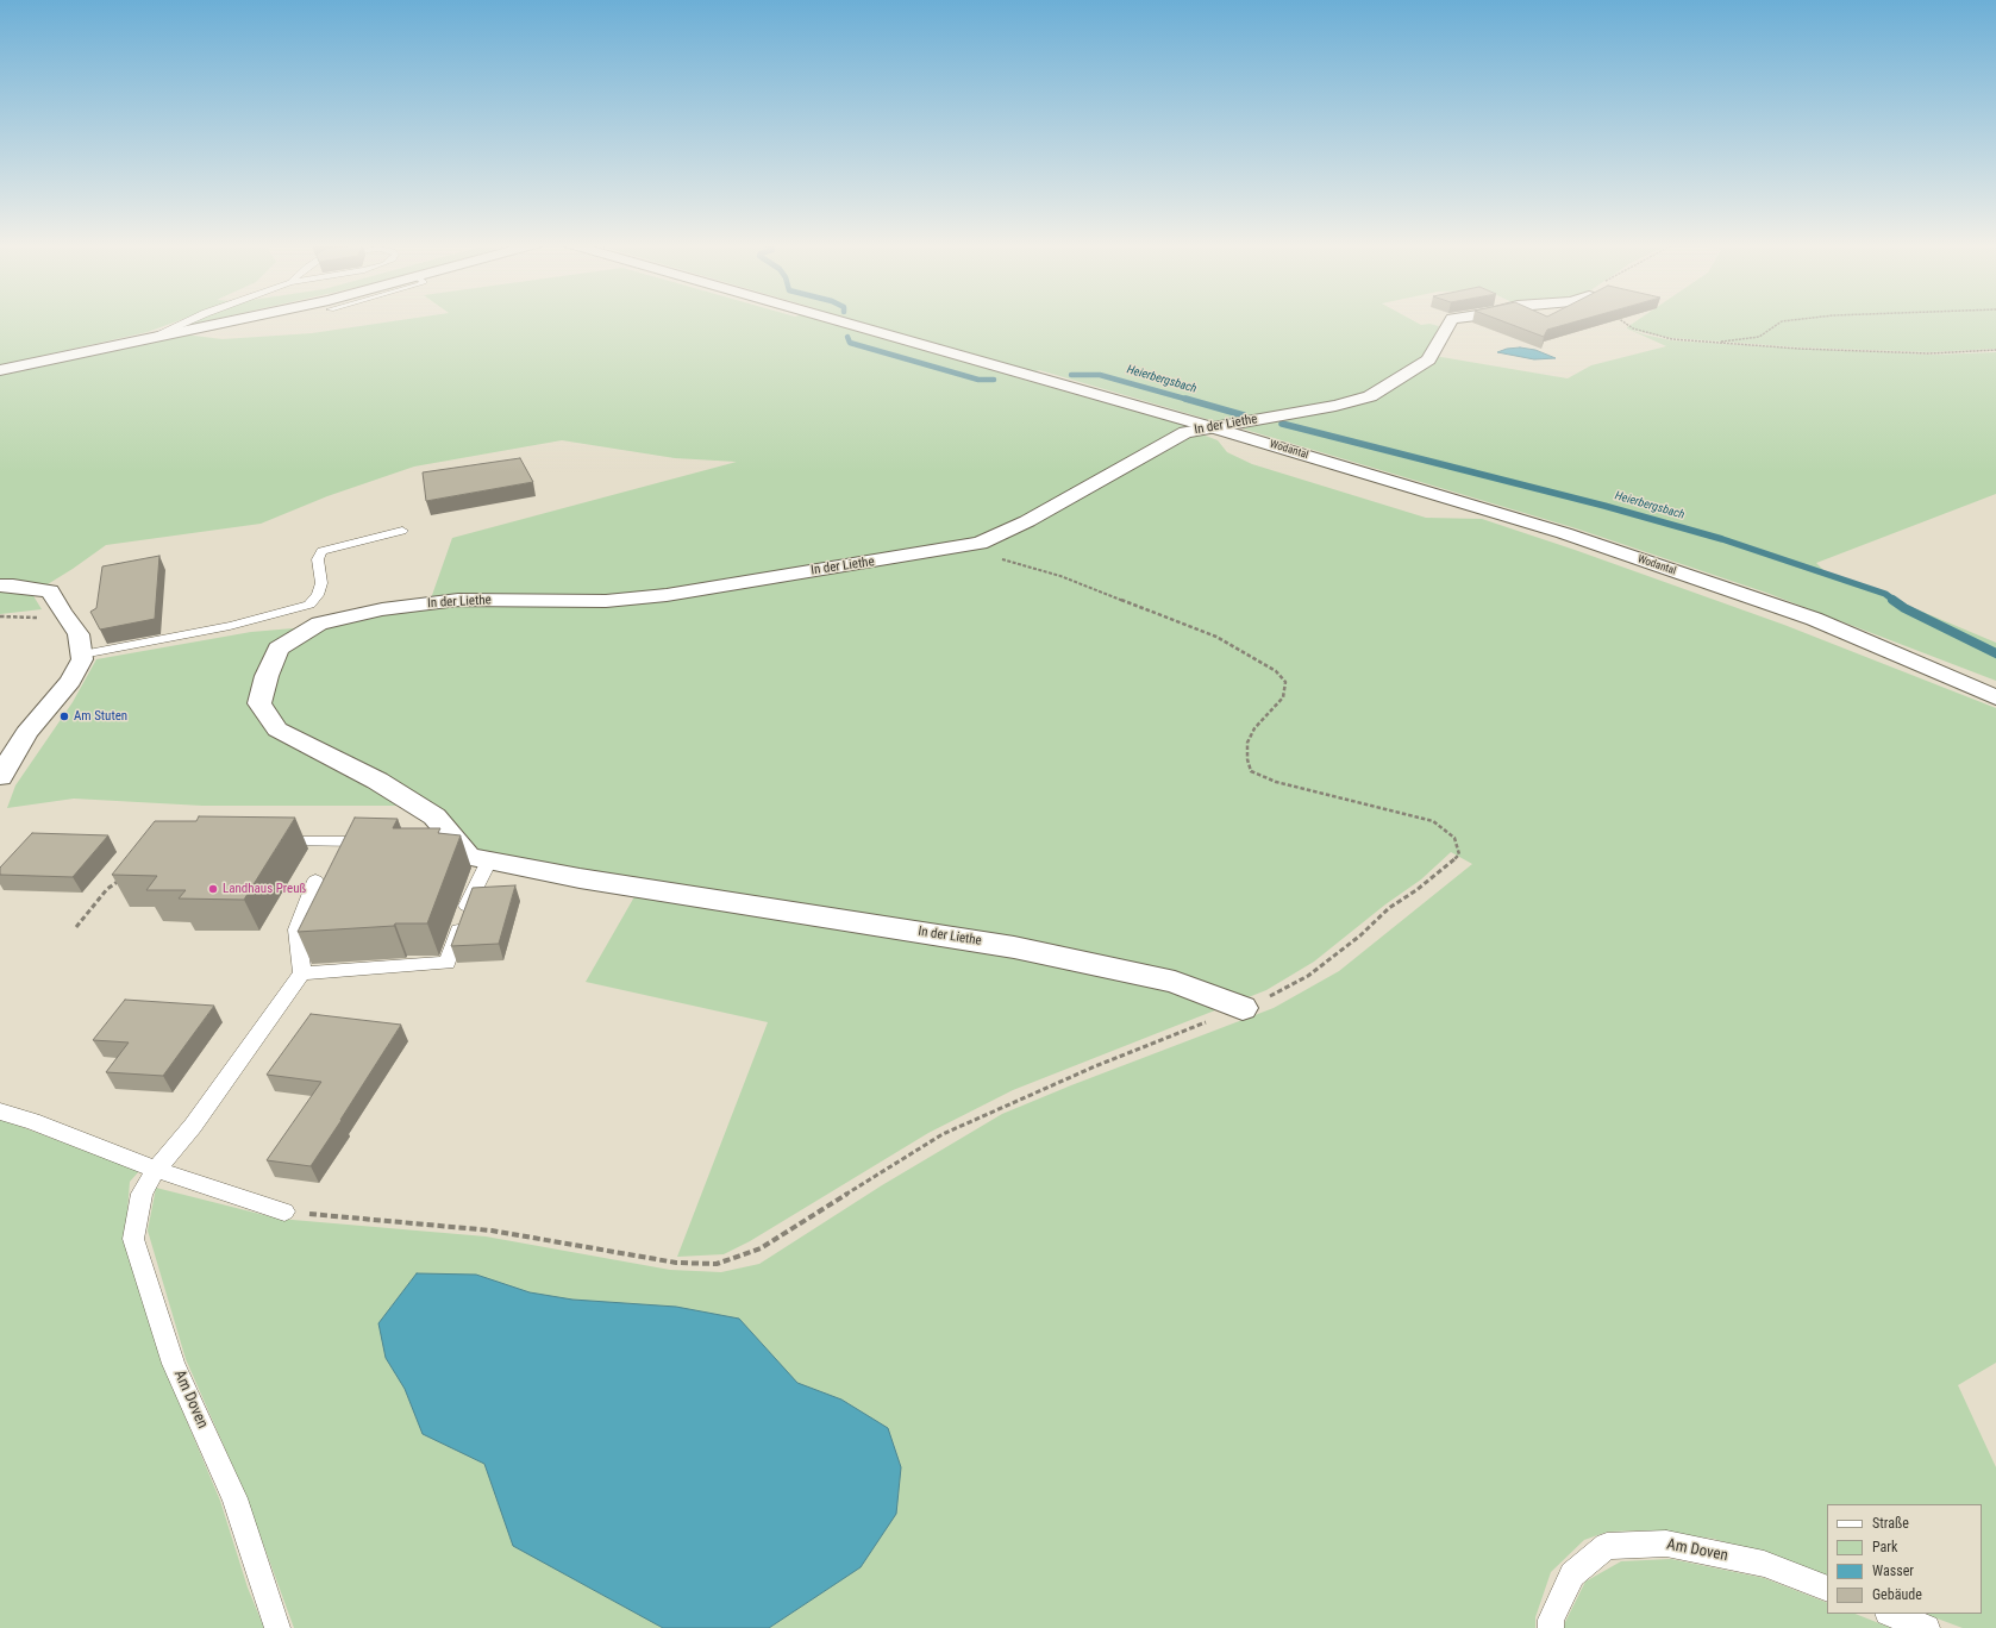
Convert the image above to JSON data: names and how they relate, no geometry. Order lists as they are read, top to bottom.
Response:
{
  "streets": {
    "street": ["In der Liethe", "Wodantal"],
    "lane": ["Am Doven"]
  },
  "crossings": [
    ["In der Liethe", "Wodantal"]
  ],
  "water": ["Heierbergsbach"],
  "places": ["Am Stuten", "Landhaus Preuß"],
  "legend": [
    "Straße",
    "Park",
    "Wasser",
    "Gebäude"
  ]
}
